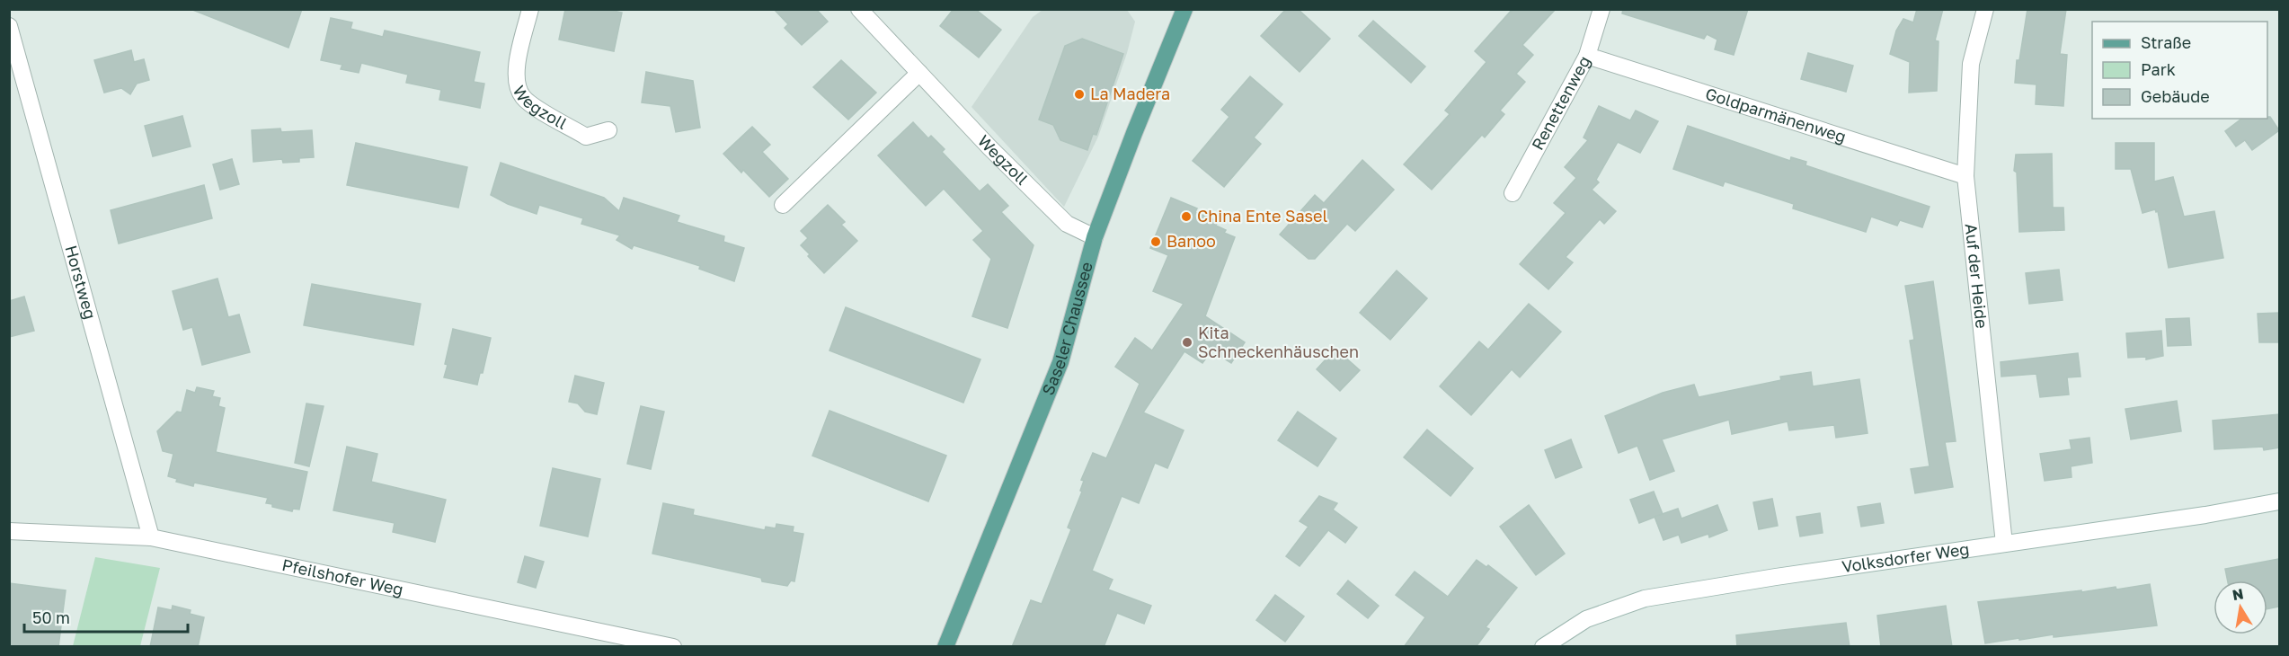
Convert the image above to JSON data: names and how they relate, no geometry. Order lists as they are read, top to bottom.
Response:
{
  "streets": {
    "main road": ["Saseler Chaussee"],
    "street": [
      "Renettenweg",
      "Wegzoll",
      "Goldparmänenweg",
      "Auf der Heide",
      "Horstweg",
      "Volksdorfer Weg",
      "Pfeilshofer Weg"
    ]
  },
  "crossings": [
    ["Renettenweg", "Goldparmänenweg"],
    ["Wegzoll", "Saseler Chaussee"],
    ["Goldparmänenweg", "Auf der Heide"],
    ["Auf der Heide", "Volksdorfer Weg"],
    ["Horstweg", "Pfeilshofer Weg"]
  ],
  "places": [
    "La Madera",
    "China Ente Sasel",
    "Banoo",
    "Kita Schneckenhäuschen"
  ],
  "legend": ["Straße", "Park", "Gebäude"],
  "scale_bar": "50 m",
  "north": "top"
}
